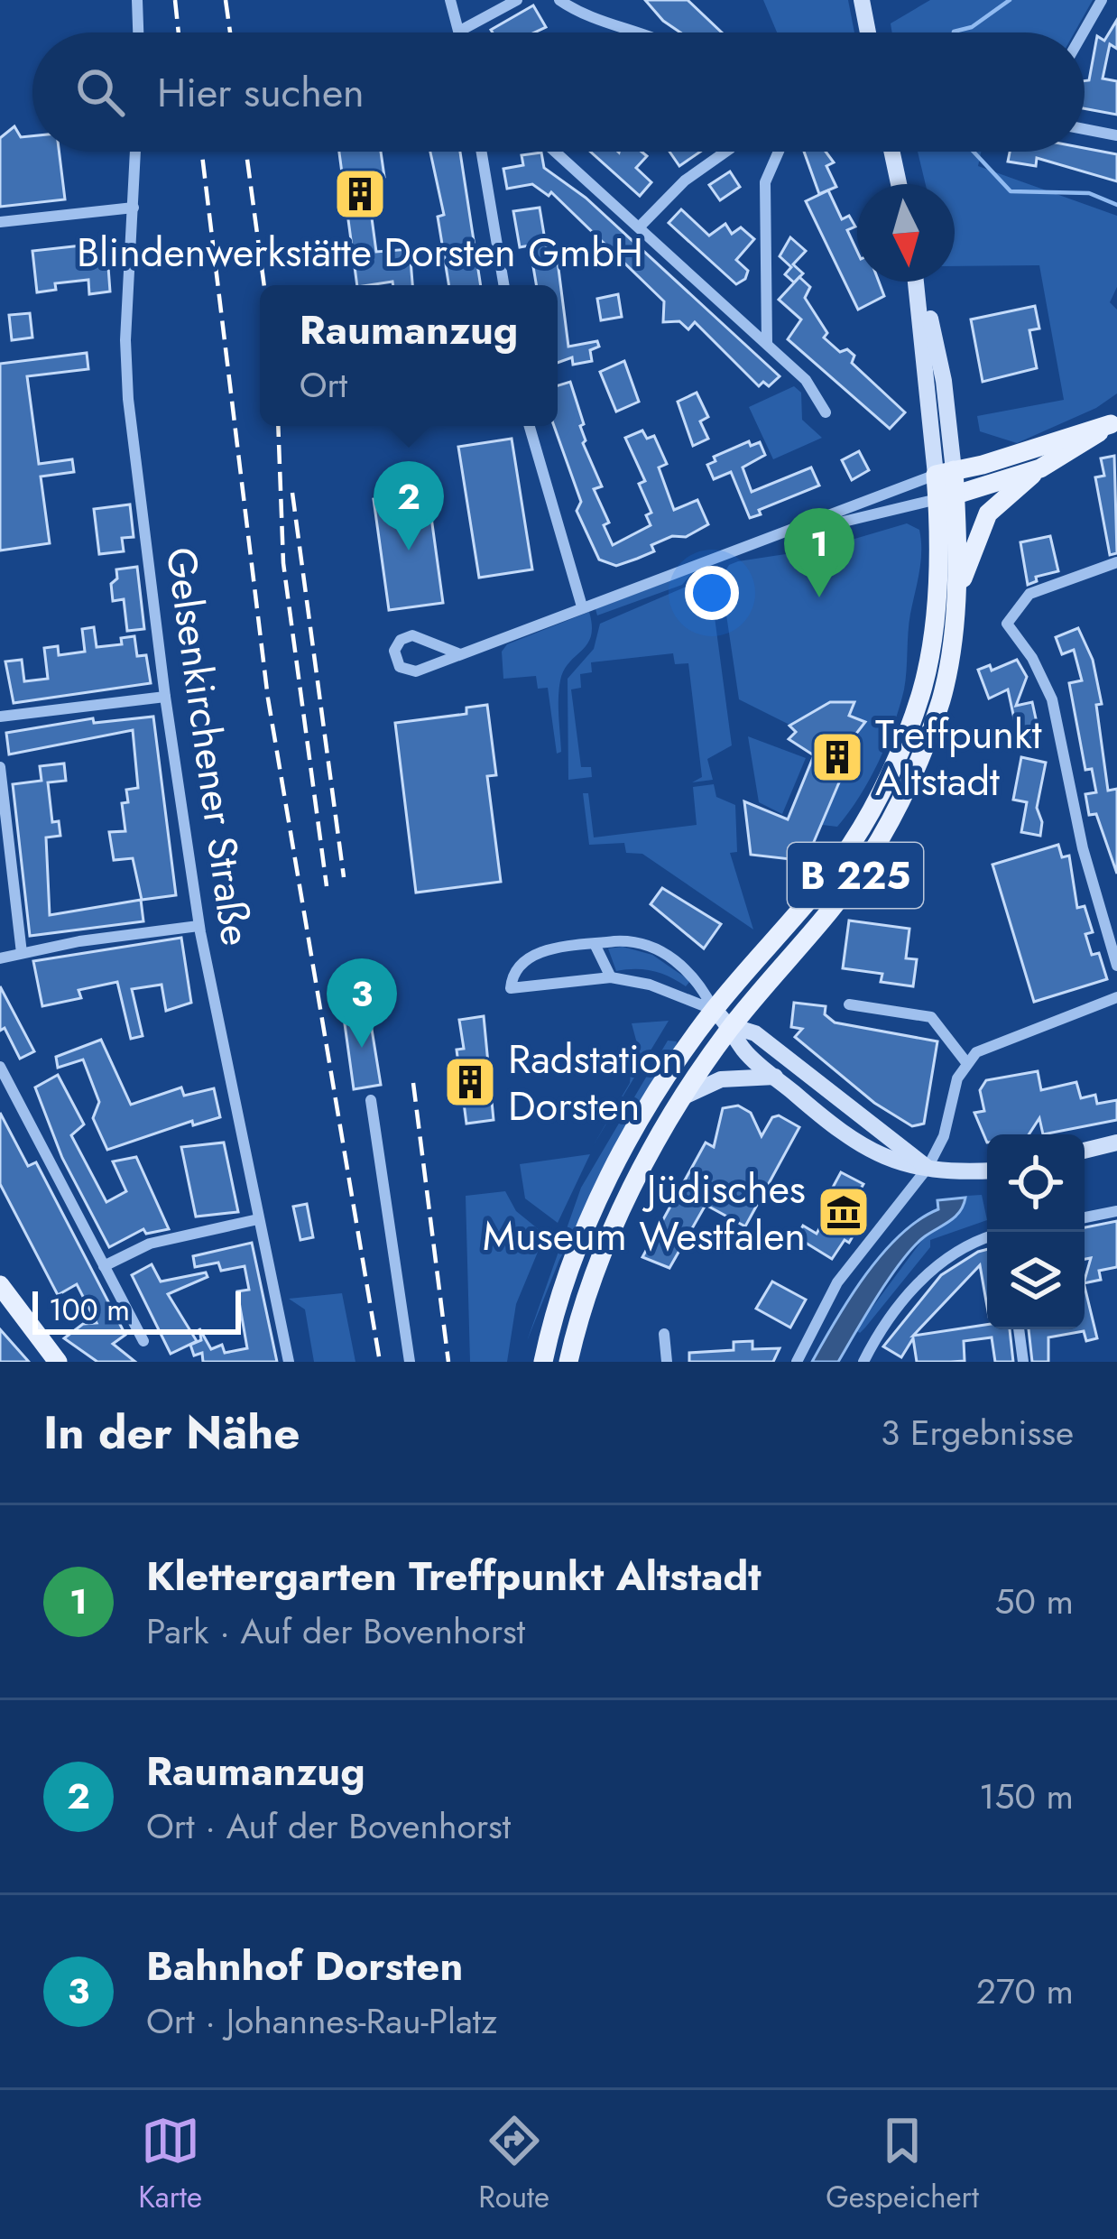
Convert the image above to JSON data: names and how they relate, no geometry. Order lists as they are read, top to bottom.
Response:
{
  "streets": {
    "main road": ["B 225"],
    "street": ["Gelsenkirchener Straße"]
  },
  "places": {
    "building": ["Blindenwerkstätte Dorsten GmbH", "Treffpunkt Altstadt", "Radstation Dorsten"],
    "museum": ["Jüdisches Museum Westfalen"]
  },
  "scale_bar": "100 m",
  "north": "bottom",
  "page": {
    "search": "Hier suchen",
    "popup": ["Raumanzug", "Ort"],
    "pins": ["2", "1", "3"],
    "scale": "100 m",
    "heading": ["In der Nähe", "3 Ergebnisse"],
    "list": [
      {
        "mark": "1",
        "name": "Klettergarten Treffpunkt Altstadt",
        "note": "Park · Auf der Bovenhorst",
        "value": "50 m"
      },
      {
        "mark": "2",
        "name": "Raumanzug",
        "note": "Ort · Auf der Bovenhorst",
        "value": "150 m"
      },
      {
        "mark": "3",
        "name": "Bahnhof Dorsten",
        "note": "Ort · Johannes-Rau-Platz",
        "value": "270 m"
      }
    ],
    "nav": ["Karte", "Route", "Gespeichert"]
  }
}
